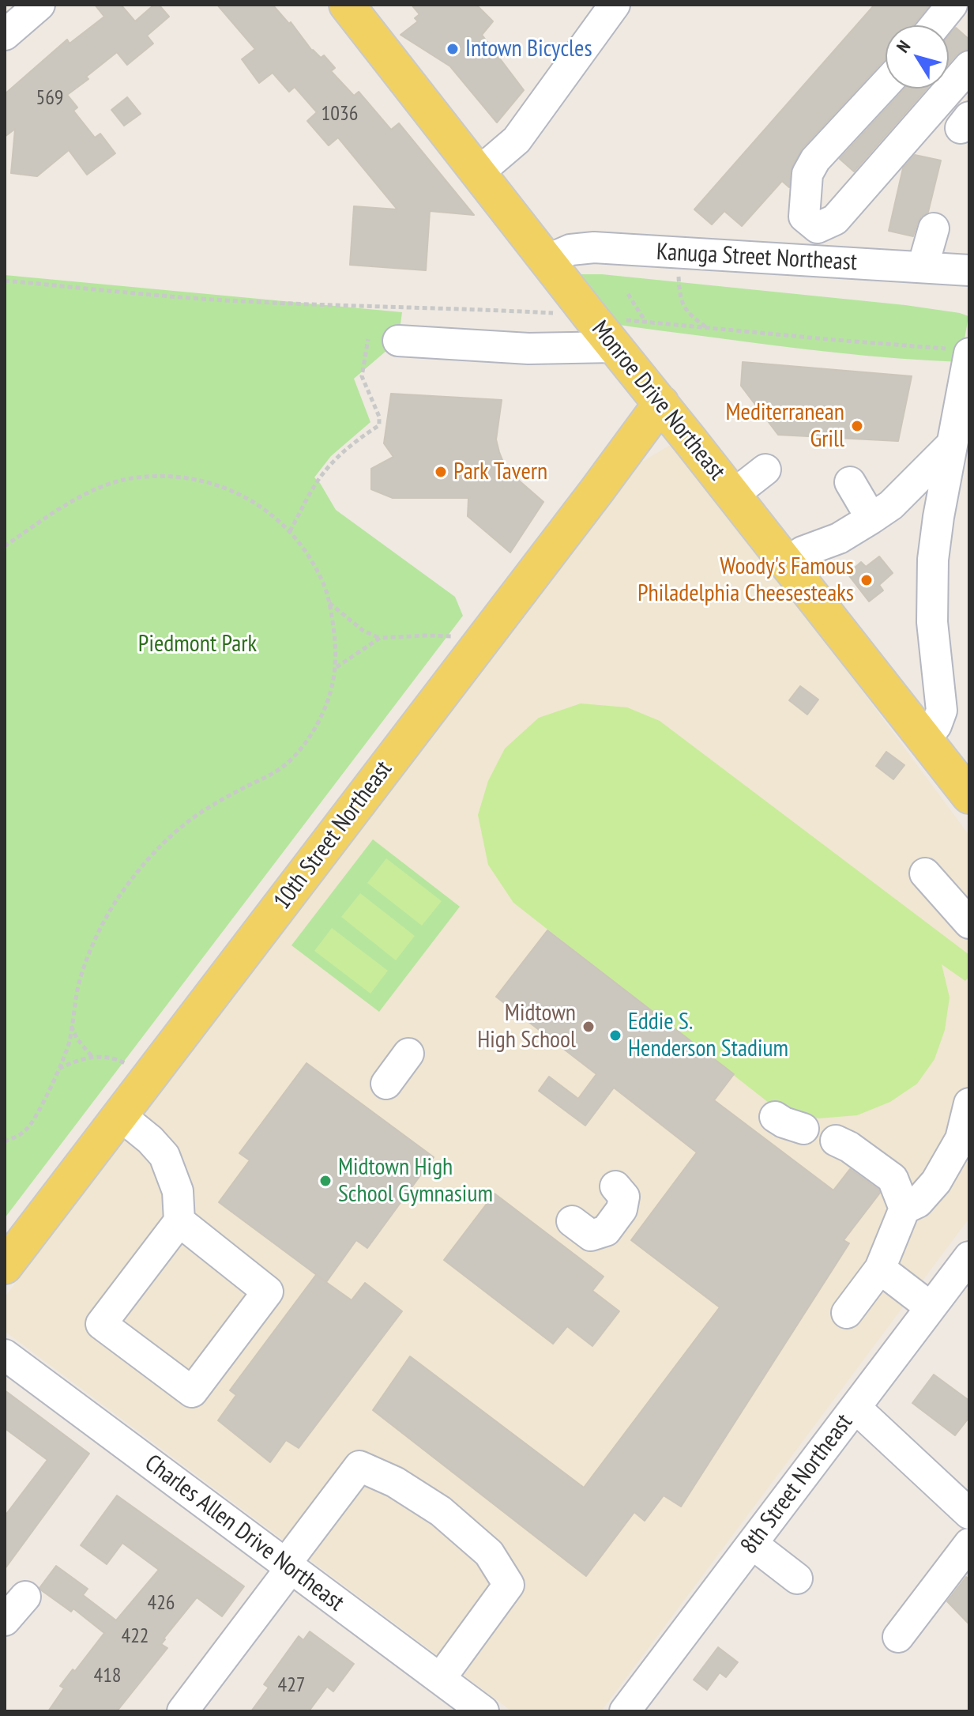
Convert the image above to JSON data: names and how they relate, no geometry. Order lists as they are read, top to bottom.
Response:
{
  "streets": {
    "main road": ["Monroe Drive Northeast", "10th Street Northeast"],
    "street": ["Kanuga Street Northeast", "8th Street Northeast", "Charles Allen Drive Northeast"]
  },
  "crossings": [
    ["Kanuga Street Northeast", "Monroe Drive Northeast"],
    ["Monroe Drive Northeast", "10th Street Northeast"]
  ],
  "parks": ["Piedmont Park"],
  "places": [
    "Intown Bicycles",
    "Mediterranean Grill",
    "Park Tavern",
    "Woody's Famous Philadelphia Cheesesteaks",
    "Midtown High School",
    "Eddie S. Henderson Stadium",
    "Midtown High School Gymnasium"
  ],
  "house_numbers": [
    "569",
    "1036",
    "426",
    "422",
    "418",
    "427"
  ],
  "north": "top left"
}
